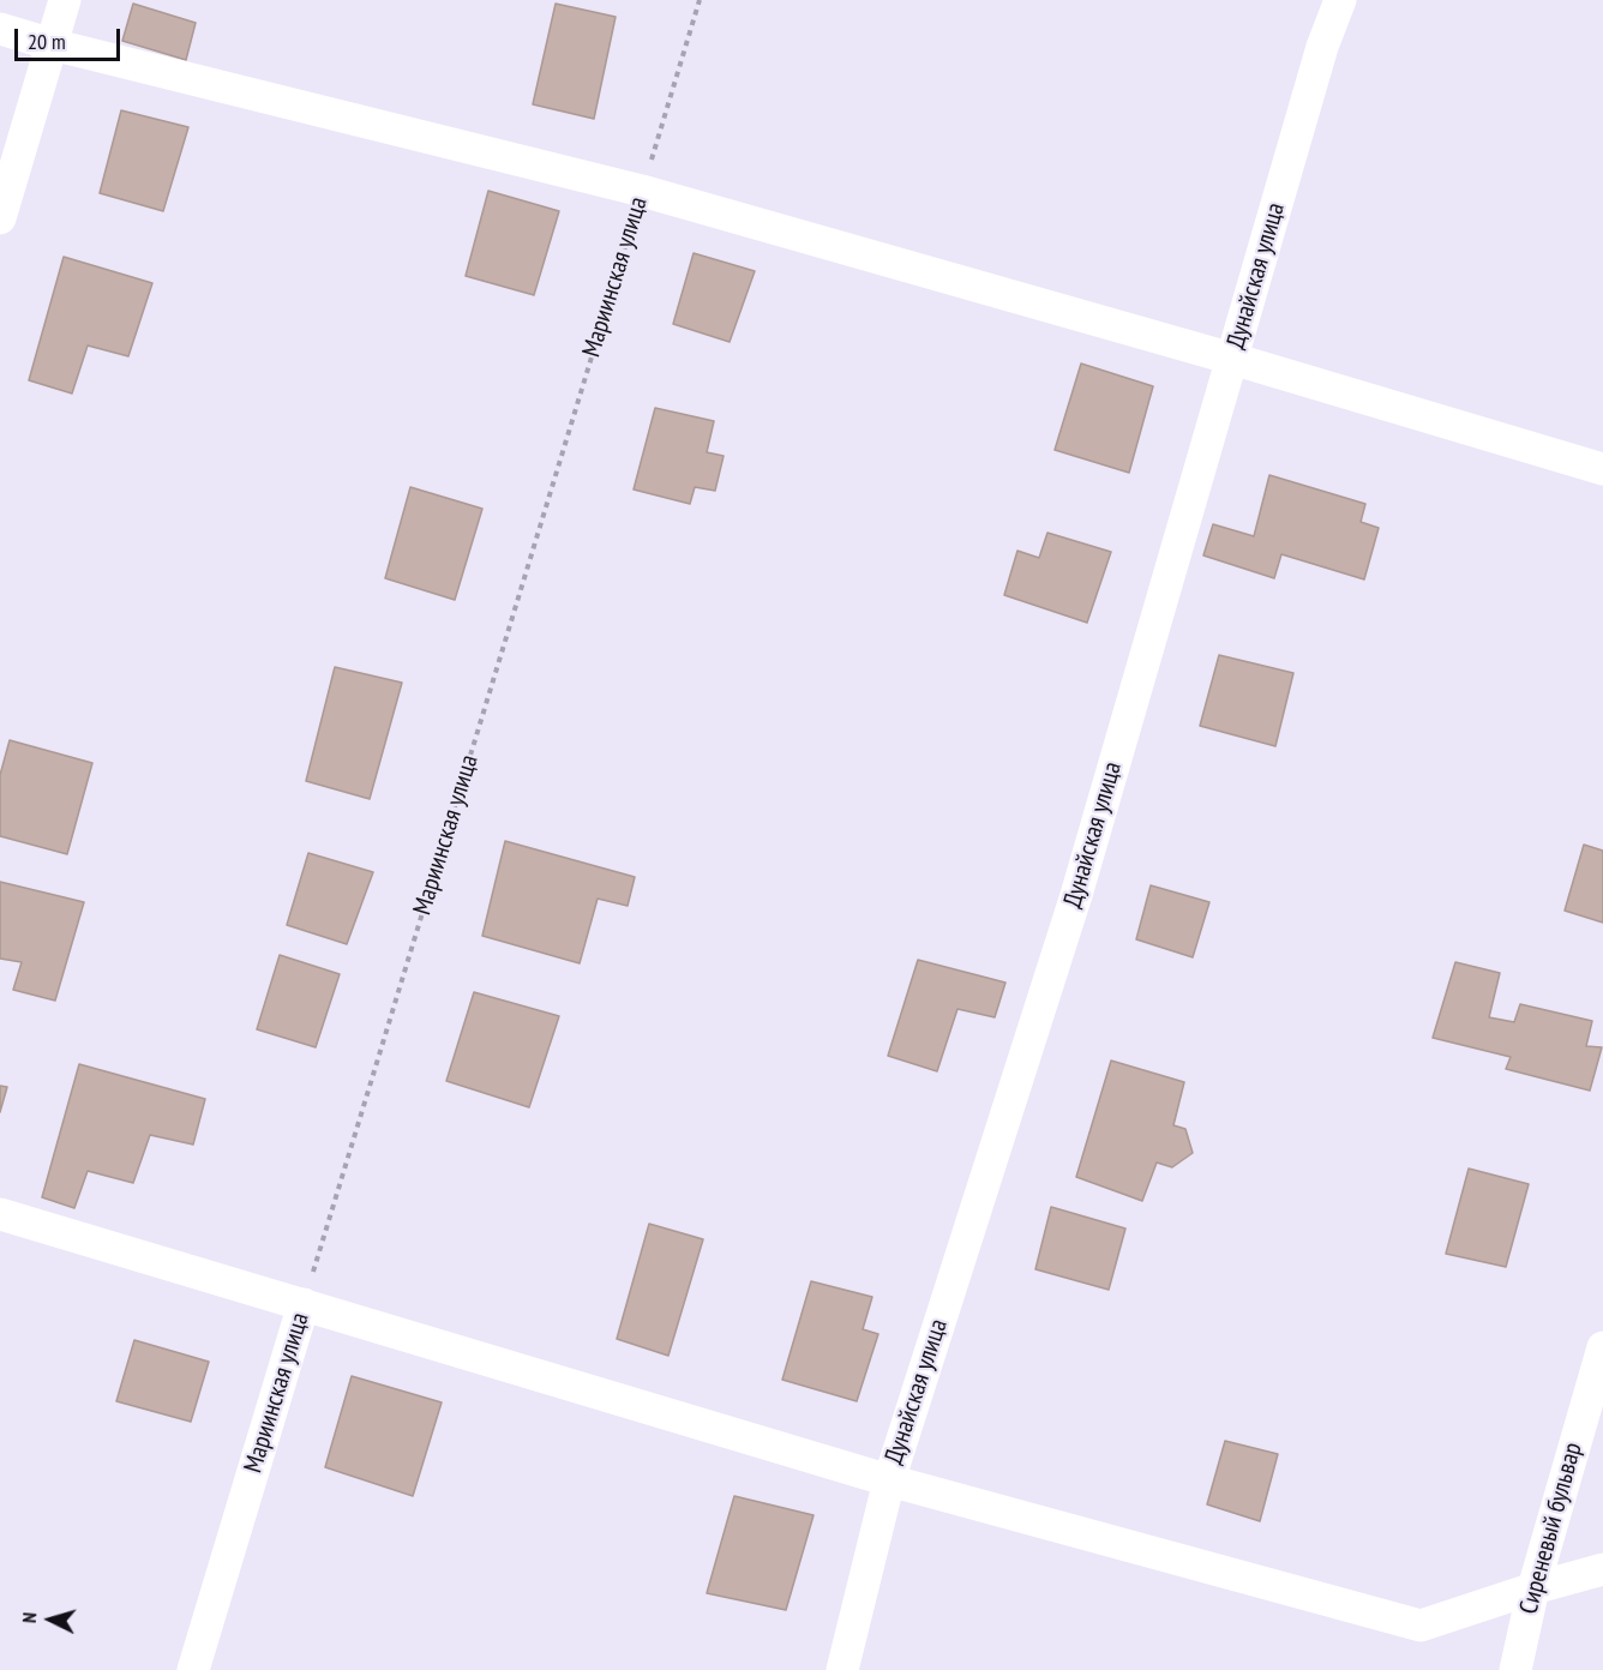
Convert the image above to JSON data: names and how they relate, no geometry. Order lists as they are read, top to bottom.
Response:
{
  "streets": {
    "street": ["Дунайская улица", "Мариинская улица", "Сиреневый бульвар"]
  },
  "scale_bar": "20 m",
  "north": "left"
}
